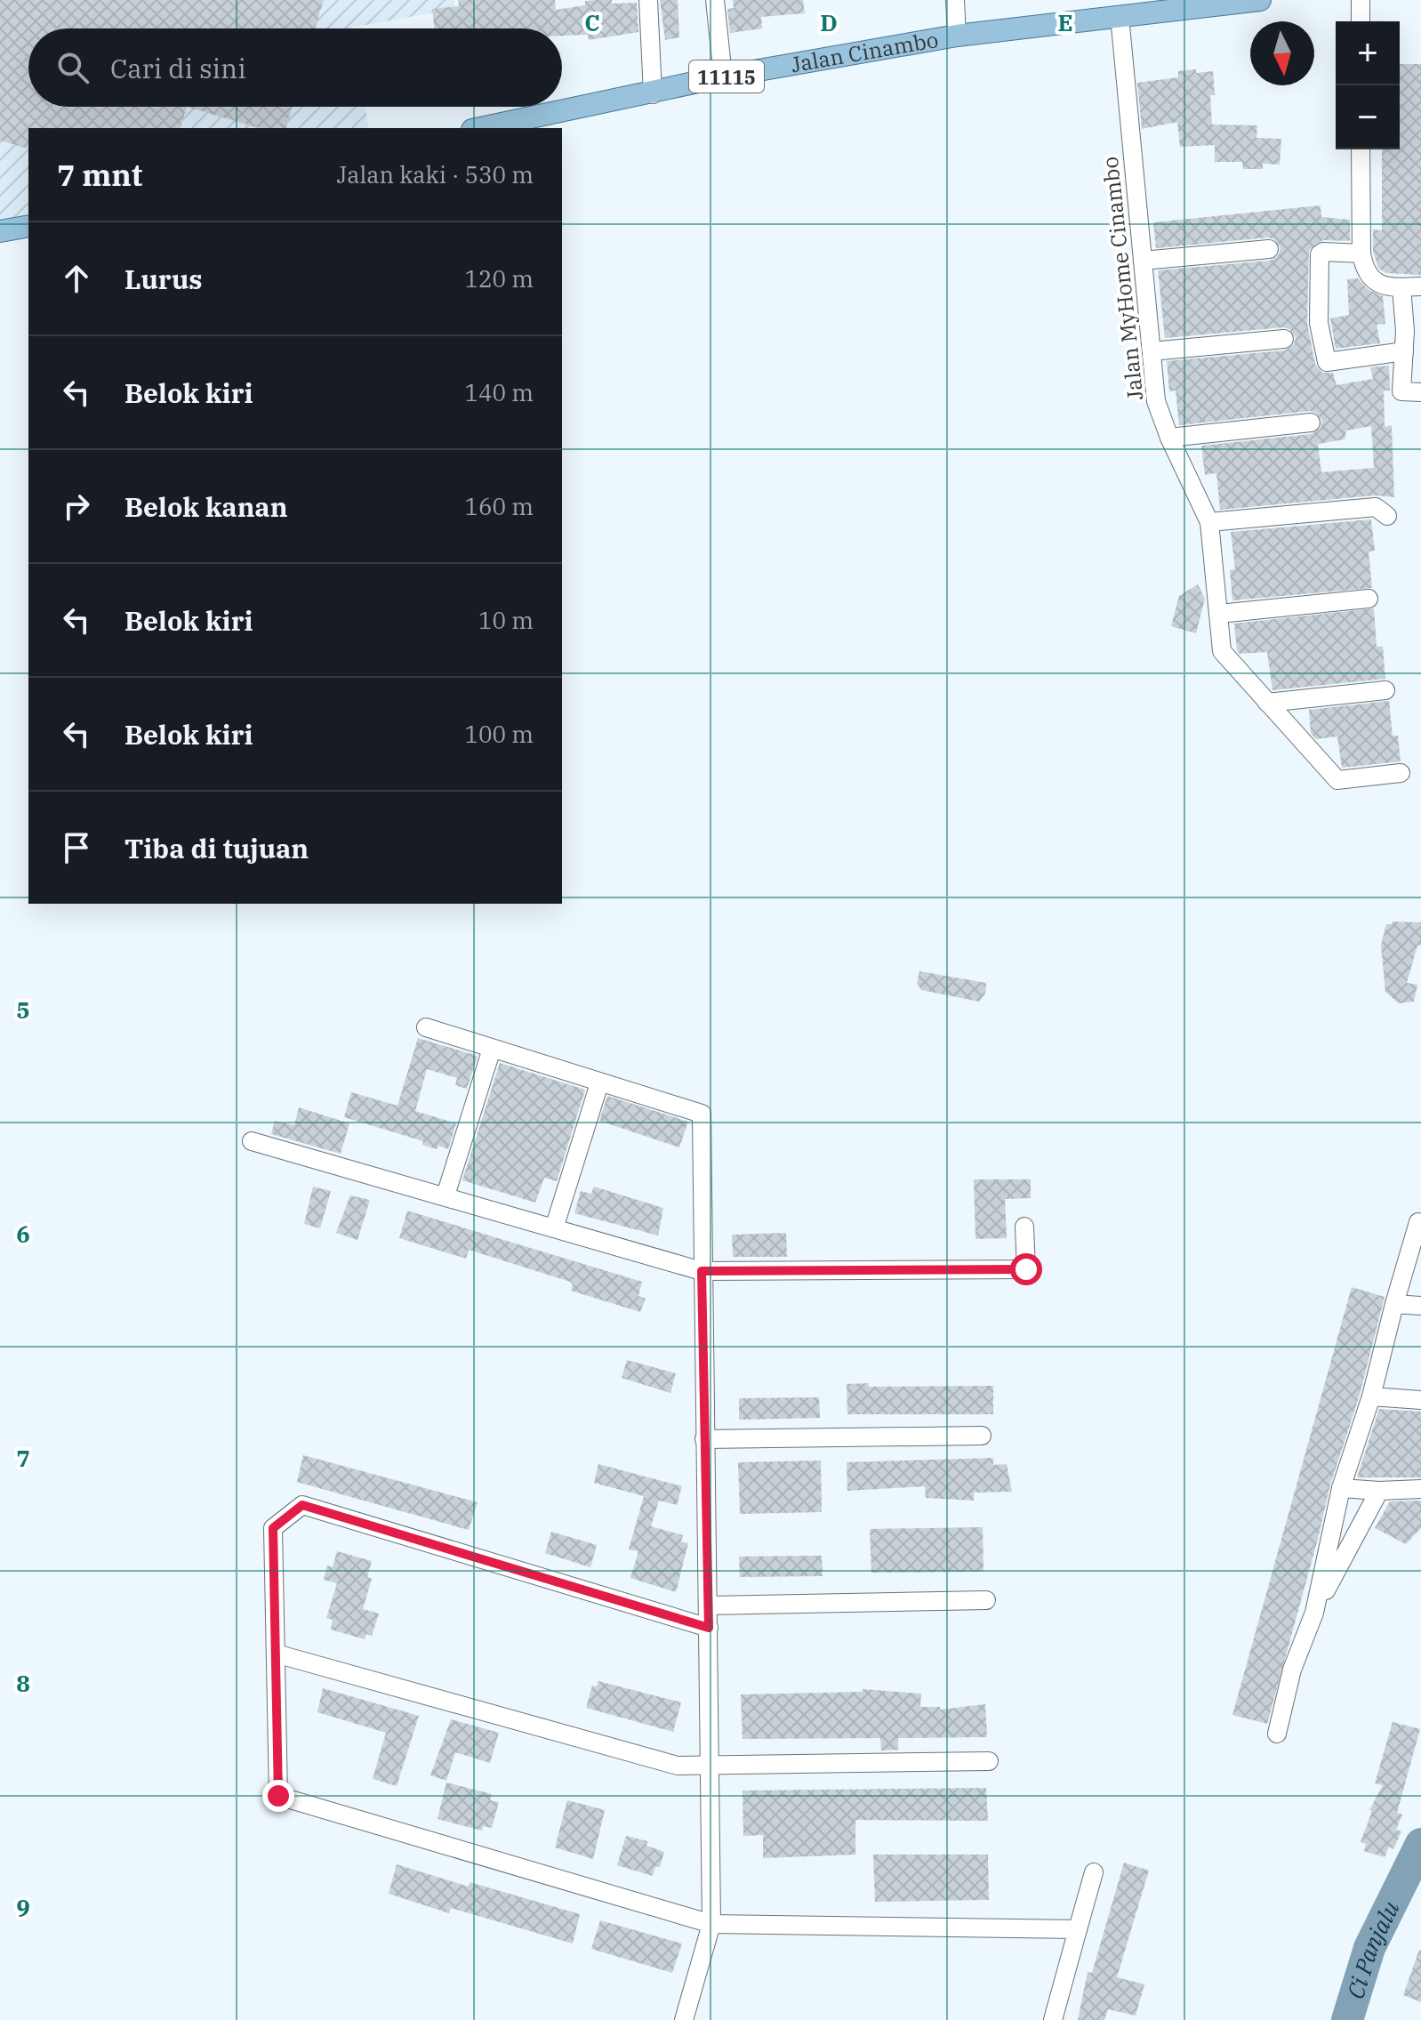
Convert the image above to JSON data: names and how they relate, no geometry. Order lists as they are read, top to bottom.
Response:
{
  "streets": {
    "main road": ["Jalan Cinambo", "11115"],
    "street": ["Jalan MyHome Cinambo"]
  },
  "crossings": [
    ["Jalan Cinambo", "Jalan MyHome Cinambo"]
  ],
  "water": ["Ci Panjalu"],
  "north": "bottom",
  "page": {
    "map_buttons": ["+", "−"],
    "search": "Cari di sini",
    "heading": ["7 mnt", "Jalan kaki · 530 m"],
    "list": [
      ["Lurus", "120 m"],
      ["Belok kiri", "140 m"],
      ["Belok kanan", "160 m"],
      ["Belok kiri", "10 m"],
      ["Belok kiri", "100 m"],
      "Tiba di tujuan"
    ]
  },
  "grid": {
    "columns": ["C", "D", "E"],
    "rows": [
      "5",
      "6",
      "7",
      "8",
      "9"
    ]
  }
}
